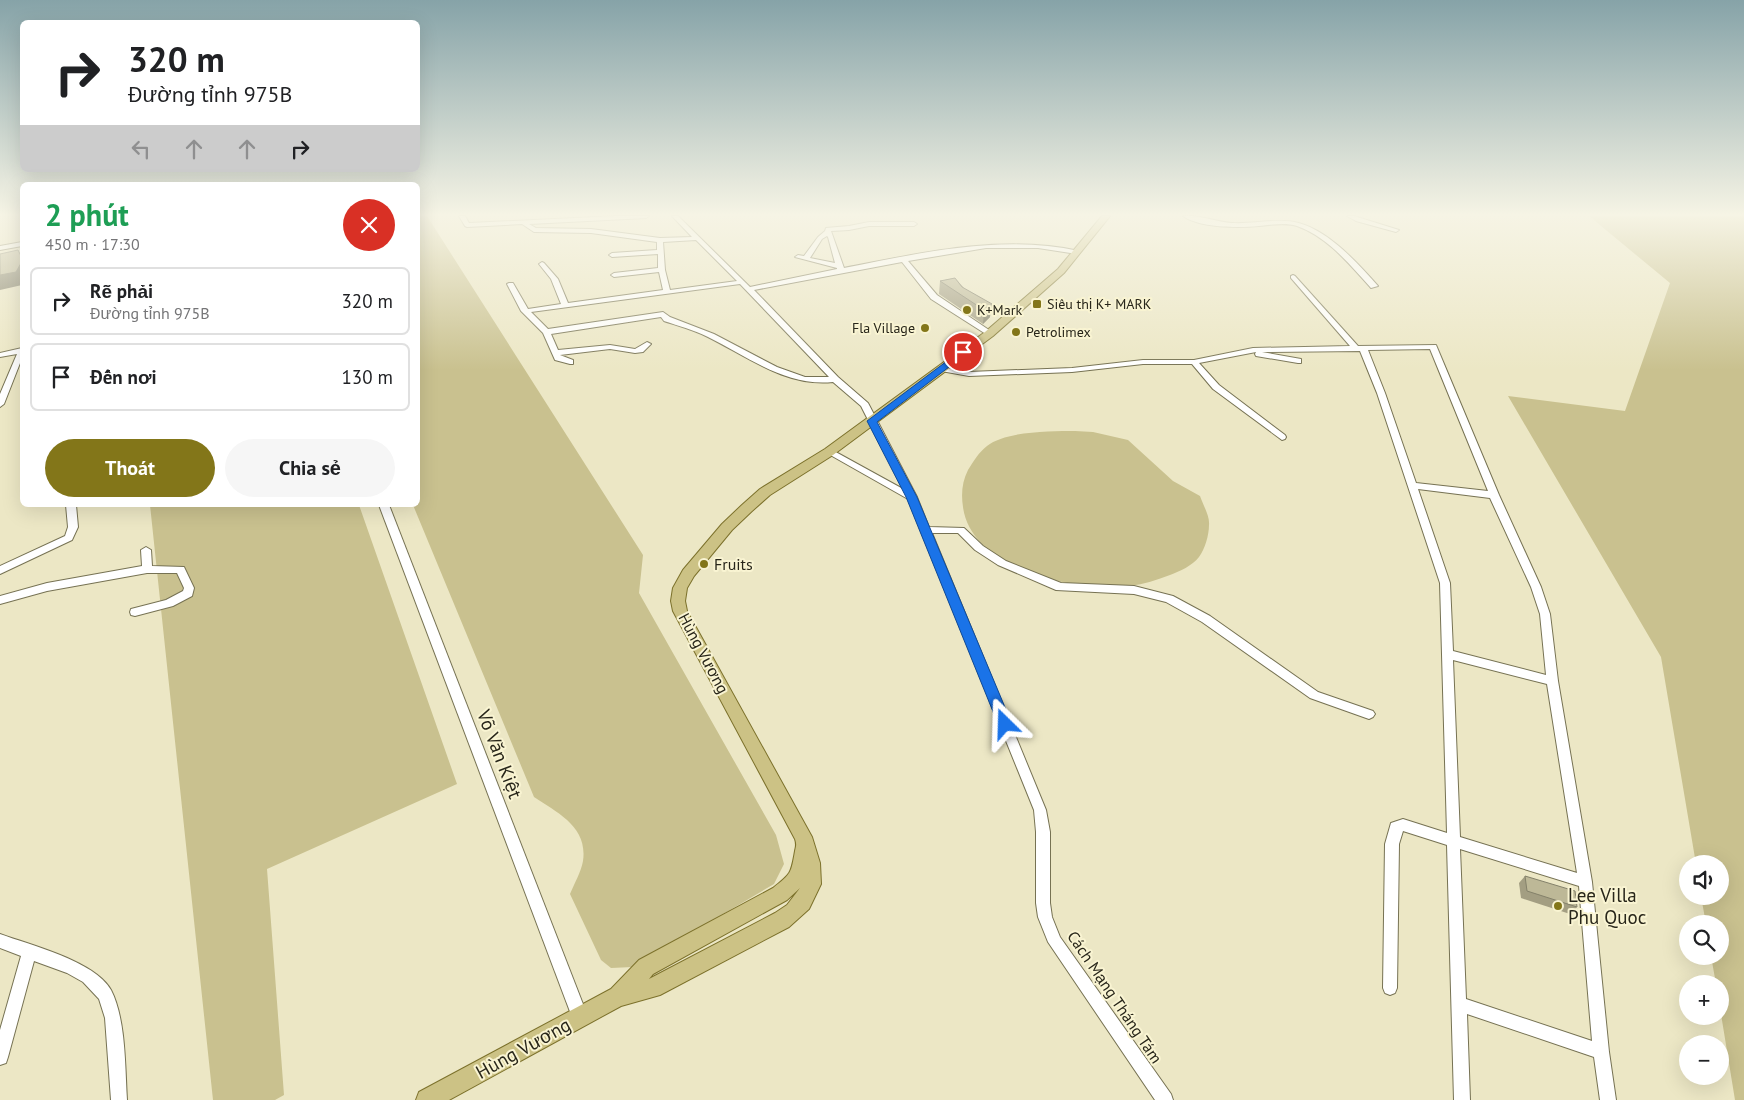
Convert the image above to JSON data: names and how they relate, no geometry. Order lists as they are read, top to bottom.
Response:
{
  "streets": {
    "main road": ["Hùng Vương"],
    "street": ["Võ Văn Kiệt", "Cách Mạng Tháng Tám"]
  },
  "crossings": [
    ["Hùng Vương", "Võ Văn Kiệt"],
    ["Hùng Vương", "Cách Mạng Tháng Tám"]
  ],
  "places": {
    "transit": ["Siêu thị K+ MARK"],
    "other": [
      "K+Mark",
      "Fla Village",
      "Petrolimex",
      "Fruits",
      "Lee Villa Phu Quoc"
    ]
  },
  "page": {
    "turn": ["320 m", "Đường tỉnh 975B"],
    "heading": ["2 phút", "450 m · 17:30"],
    "list": [
      {
        "name": "Rẽ phải",
        "note": "Đường tỉnh 975B",
        "value": "320 m"
      },
      {
        "name": "Đến nơi",
        "value": "130 m"
      }
    ],
    "buttons": ["Thoát", "Chia sẻ"],
    "map_buttons": ["+", "−"]
  }
}
